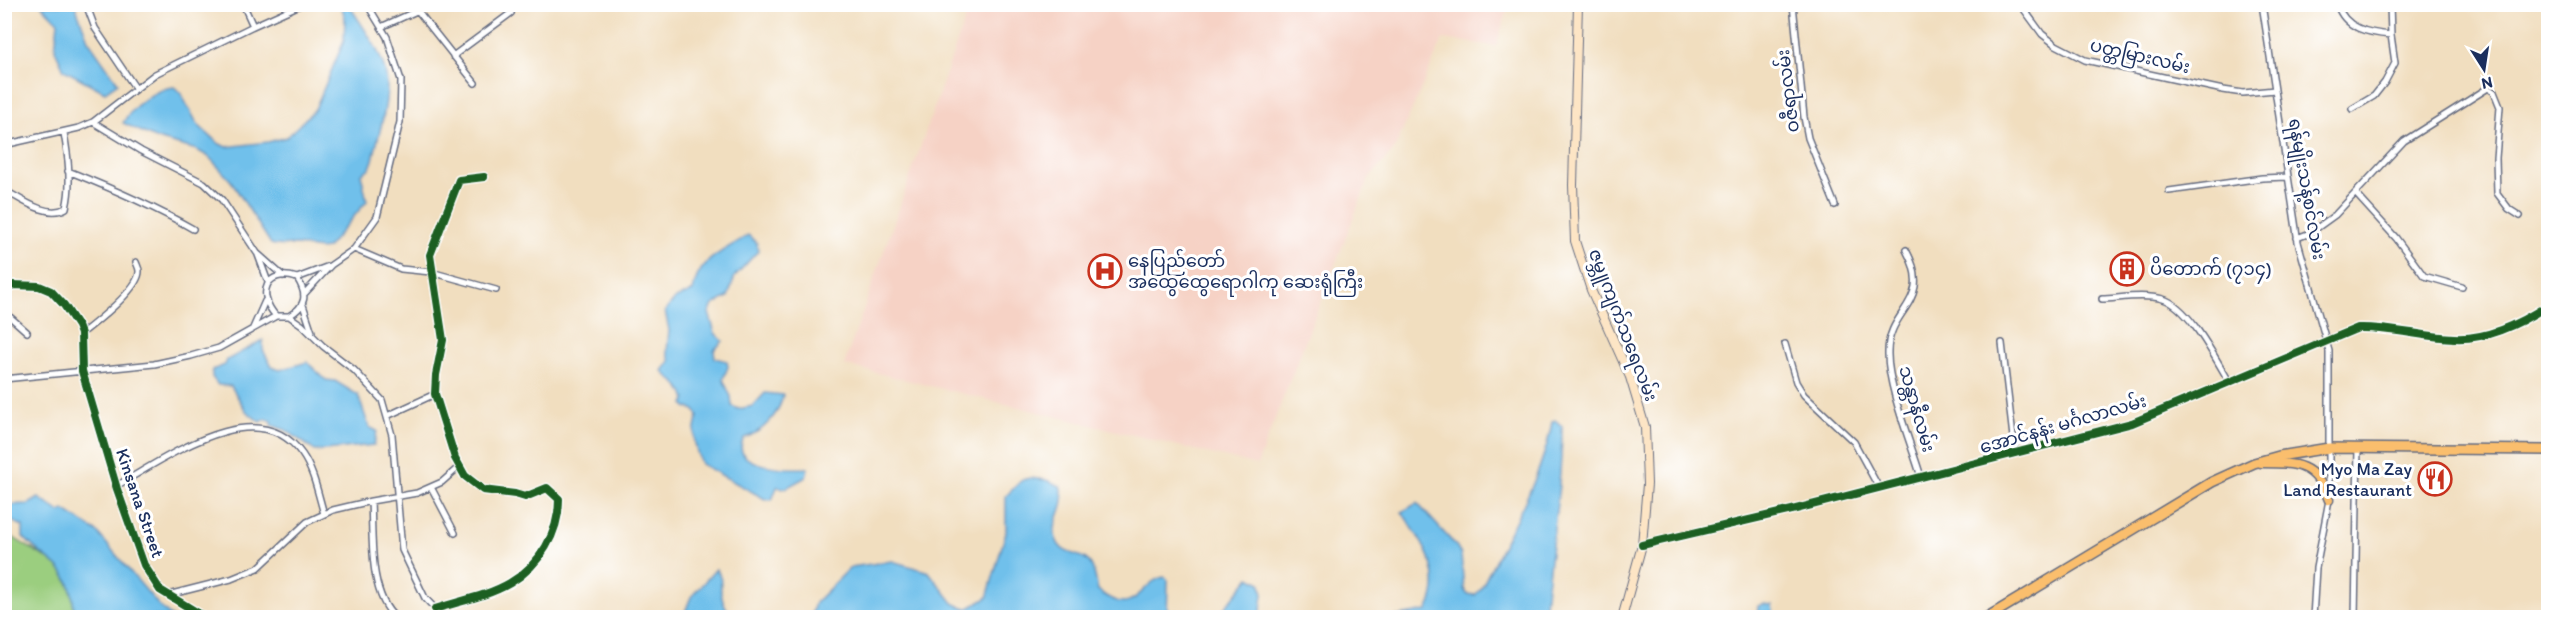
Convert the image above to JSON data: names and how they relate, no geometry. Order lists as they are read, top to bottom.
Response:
{
  "streets": {
    "main road": ["ဇမ္ဘူကျက်သရေလမ်း"],
    "street": [
      "ပတ္တမြားလမ်း",
      "ဝဇီရာလမ်း",
      "ရန်မျိုးသန့်စင်လမ်း",
      "သန္တာနီလမ်း",
      "အောင်နန်း မင်္ဂလာလမ်း",
      "Kinsana Street"
    ]
  },
  "crossings": [
    ["ပတ္တမြားလမ်း", "ရန်မျိုးသန့်စင်လမ်း"],
    ["ရန်မျိုးသန့်စင်လမ်း", "အောင်နန်း မင်္ဂလာလမ်း"],
    ["ဇမ္ဘူကျက်သရေလမ်း", "အောင်နန်း မင်္ဂလာလမ်း"],
    ["သန္တာနီလမ်း", "အောင်နန်း မင်္ဂလာလမ်း"]
  ],
  "places": {
    "building": ["ပိတောက် (၇၁၄)"],
    "hospital": ["နေပြည်တော် အထွေထွေရောဂါကု ဆေးရုံကြီး"],
    "restaurant": ["Myo Ma Zay Land Restaurant"]
  },
  "north": "bottom"
}
